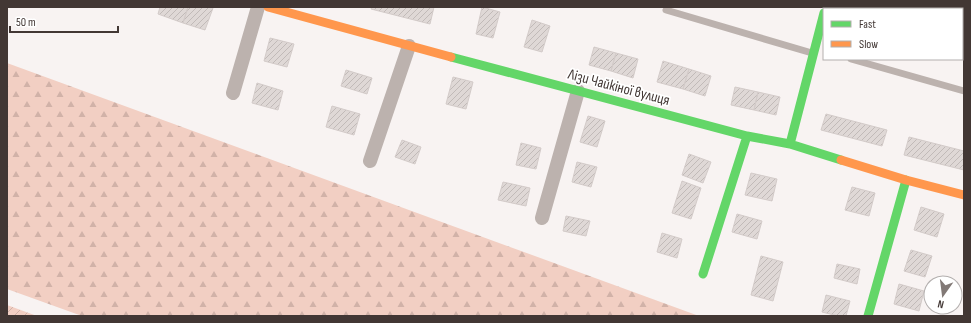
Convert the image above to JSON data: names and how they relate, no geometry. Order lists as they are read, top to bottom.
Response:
{
  "streets": {
    "street": ["Лізи Чайкіної вулиця"]
  },
  "legend": ["Fast", "Slow"],
  "scale_bar": "50 m",
  "north": "bottom"
}
